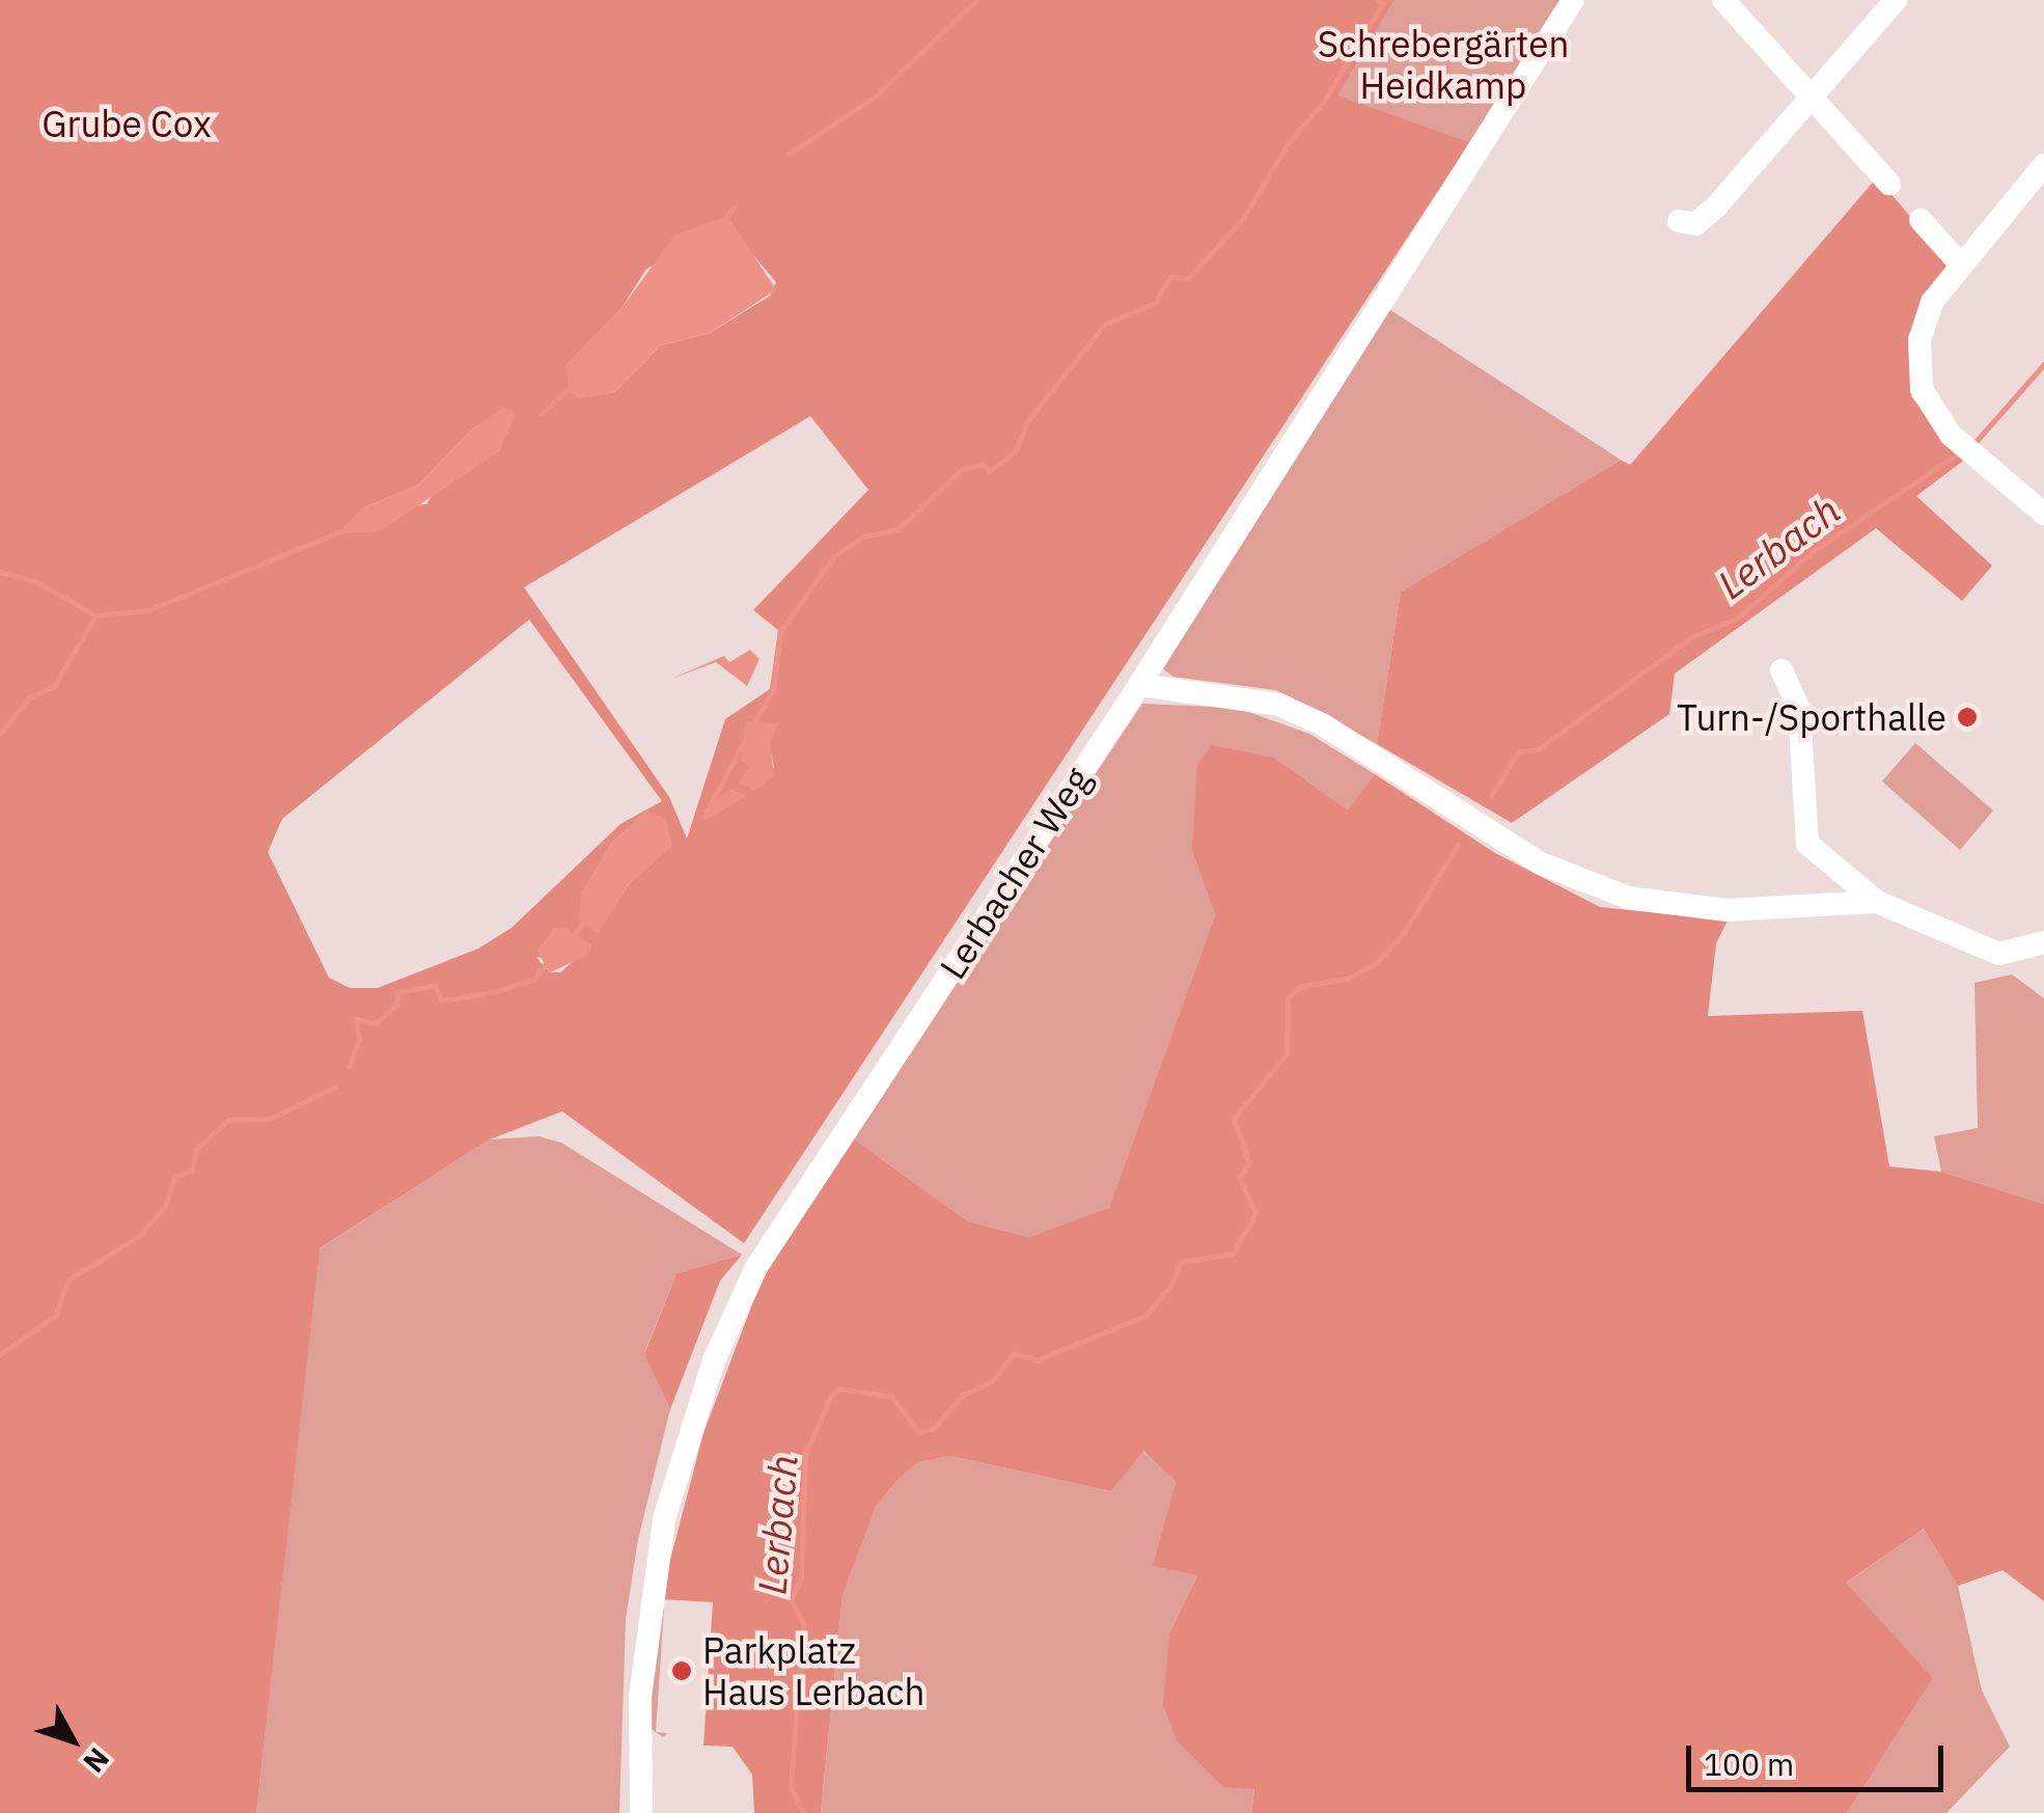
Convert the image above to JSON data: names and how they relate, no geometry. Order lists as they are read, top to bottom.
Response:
{
  "streets": {
    "street": ["Lerbacher Weg"]
  },
  "water": ["Lerbach"],
  "parks": ["Schrebergärten Heidkamp", "Grube Cox"],
  "places": ["Turn-/Sporthalle", "Parkplatz Haus Lerbach"],
  "scale_bar": "100 m",
  "north": "bottom right"
}
